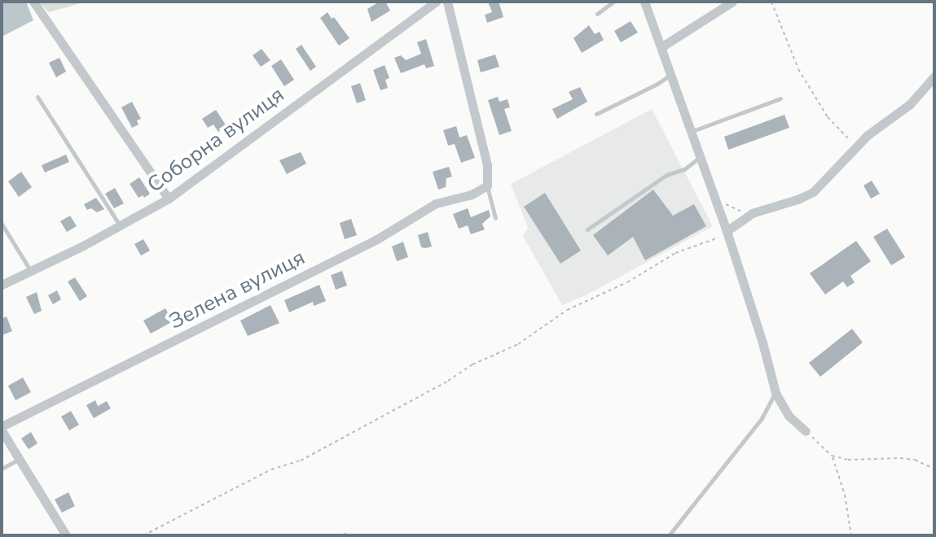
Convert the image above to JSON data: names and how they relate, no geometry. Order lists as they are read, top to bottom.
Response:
{
  "streets": {
    "street": ["Соборна вулиця", "Зелена вулиця"]
  }
}
